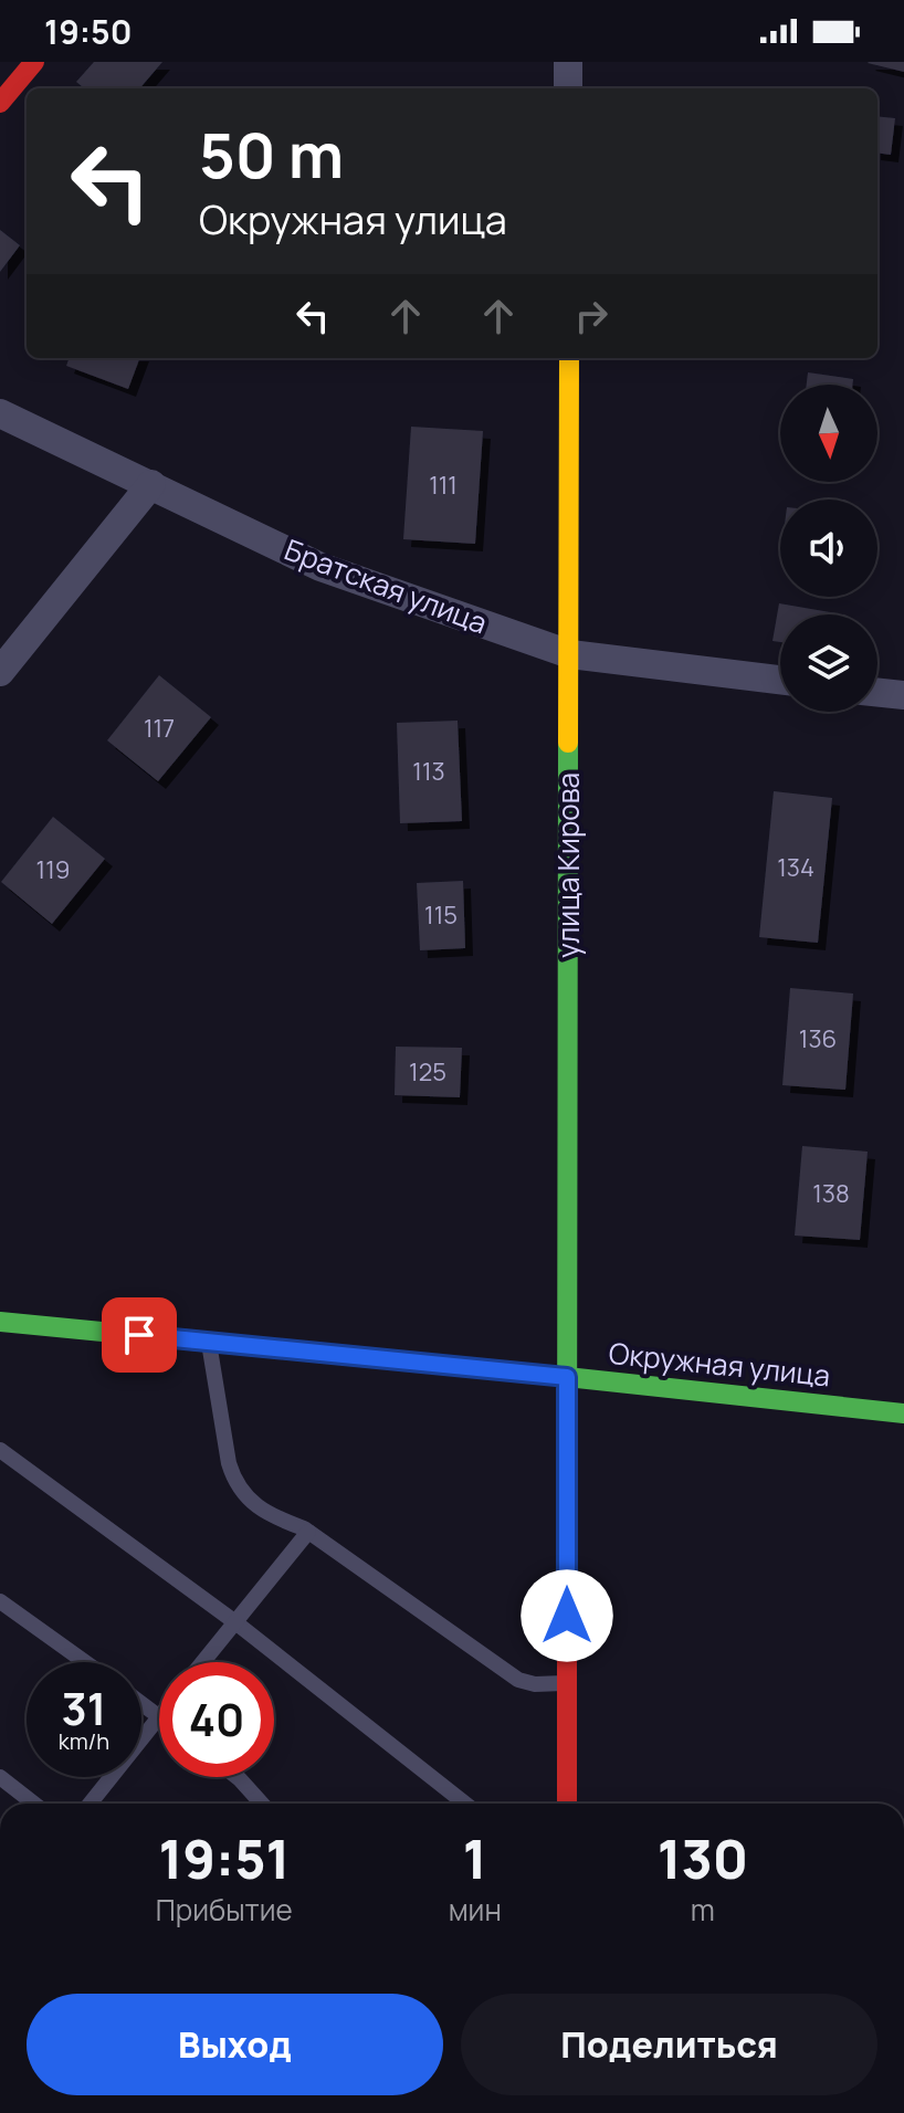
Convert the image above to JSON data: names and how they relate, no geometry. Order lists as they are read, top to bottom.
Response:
{
  "streets": {
    "street": ["Братская улица", "улица Кирова", "Окружная улица"]
  },
  "crossings": [
    ["Братская улица", "улица Кирова"],
    ["улица Кирова", "Окружная улица"]
  ],
  "house_numbers": [
    "111",
    "117",
    "113",
    "134",
    "119",
    "115",
    "136",
    "125",
    "138"
  ],
  "north": "bottom",
  "page": {
    "status": "19:50",
    "turn": ["50 m", "Окружная улица"],
    "speed": "31 km/h",
    "limit": "40",
    "eta": [
      "19:51",
      "Прибытие",
      "1",
      "мин",
      "130",
      "m"
    ],
    "buttons": ["Выход", "Поделиться"]
  }
}
